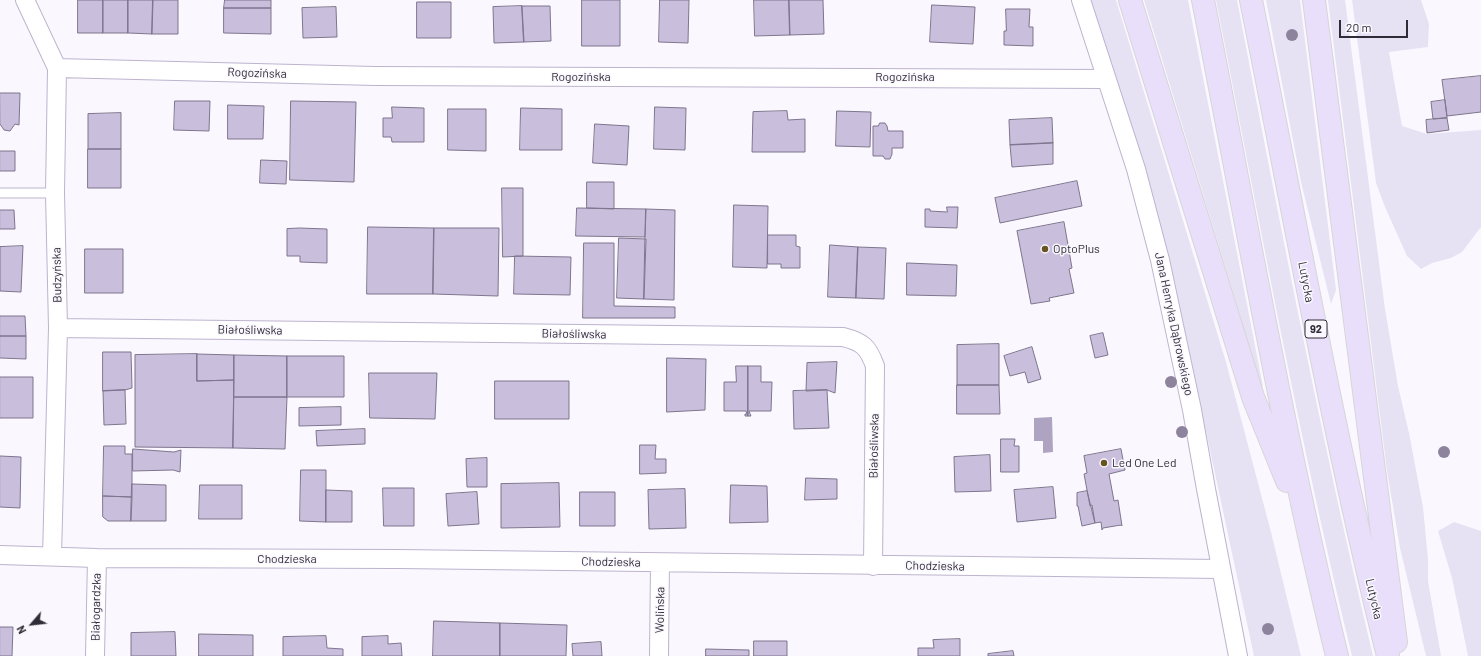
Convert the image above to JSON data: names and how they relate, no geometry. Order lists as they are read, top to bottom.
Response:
{
  "streets": {
    "main road": ["Lutycka", "92"],
    "street": [
      "Rogozińska",
      "Budzyńska",
      "Jana Henryka Dąbrowskiego",
      "Białośliwska",
      "Chodzieska",
      "Białogardzka",
      "Wolińska"
    ]
  },
  "crossings": [
    ["Rogozińska", "Budzyńska"],
    ["Rogozińska", "Jana Henryka Dąbrowskiego"],
    ["Budzyńska", "Białośliwska"],
    ["Budzyńska", "Chodzieska"],
    ["Jana Henryka Dąbrowskiego", "Chodzieska"],
    ["Białośliwska", "Chodzieska"],
    ["Chodzieska", "Białogardzka"],
    ["Chodzieska", "Wolińska"]
  ],
  "places": ["OptoPlus", "Led One Led"],
  "scale_bar": "20 m",
  "north": "bottom left"
}
